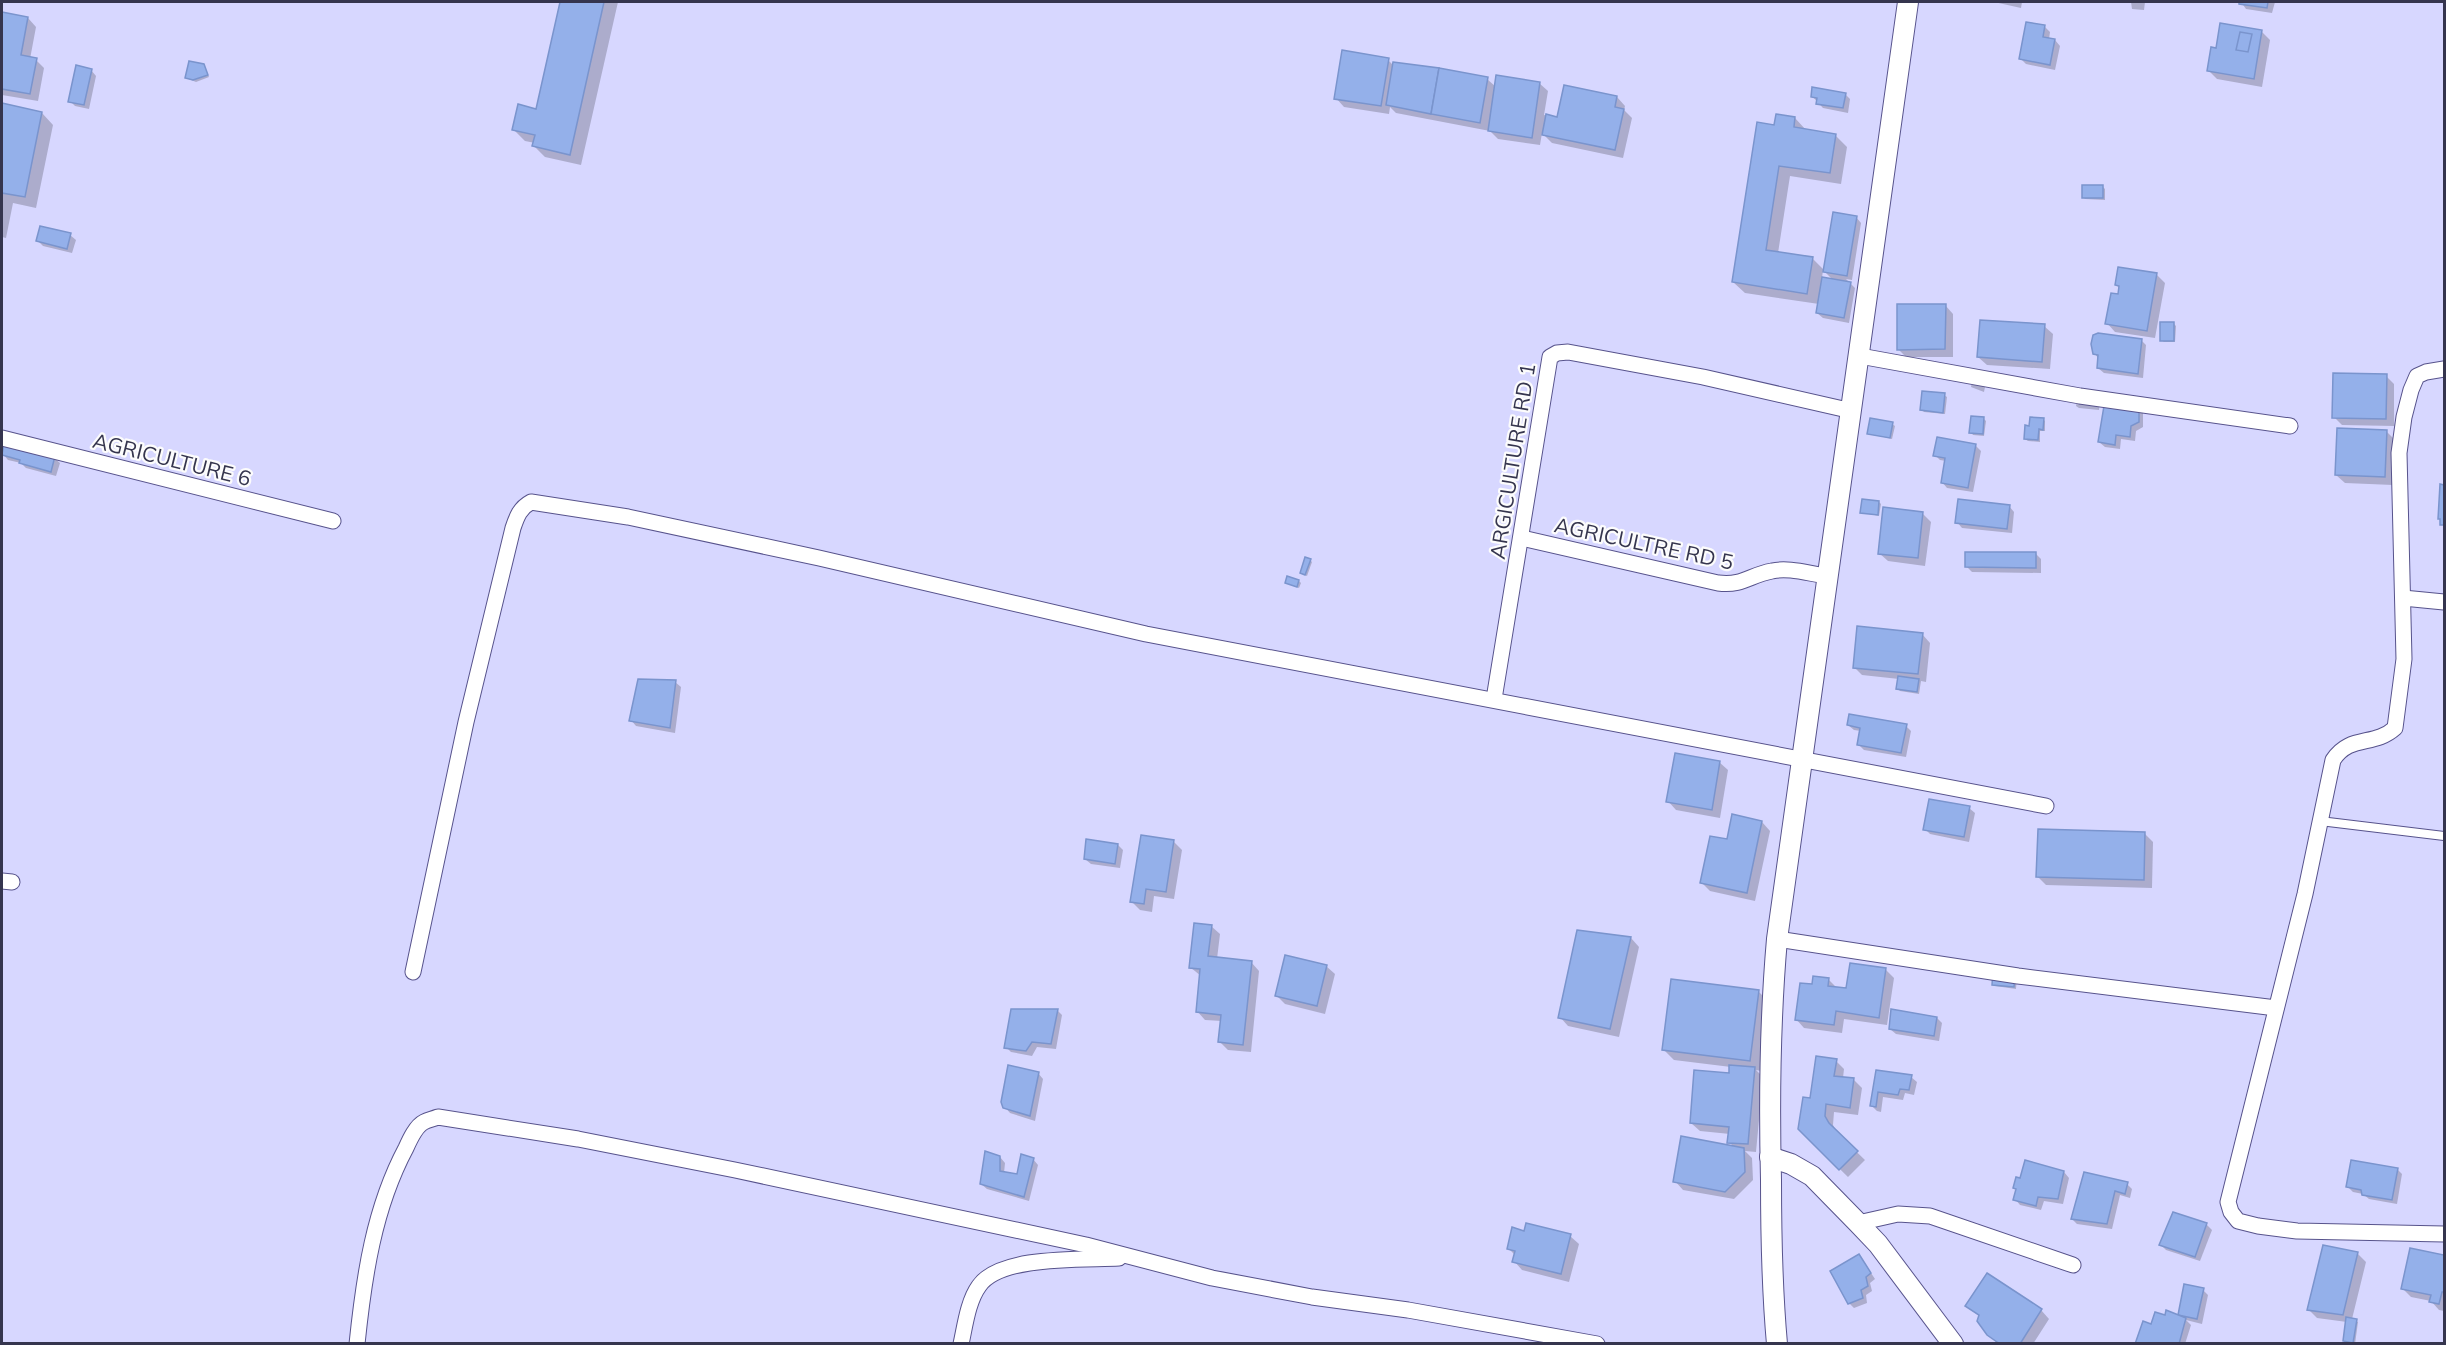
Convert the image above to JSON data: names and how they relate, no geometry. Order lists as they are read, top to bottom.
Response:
{
  "streets": {
    "street": ["AGRICULTURE 6", "ARGICULTURE RD 1", "AGRICULTRE RD 5"]
  },
  "crossings": [
    ["ARGICULTURE RD 1", "AGRICULTRE RD 5"]
  ]
}
